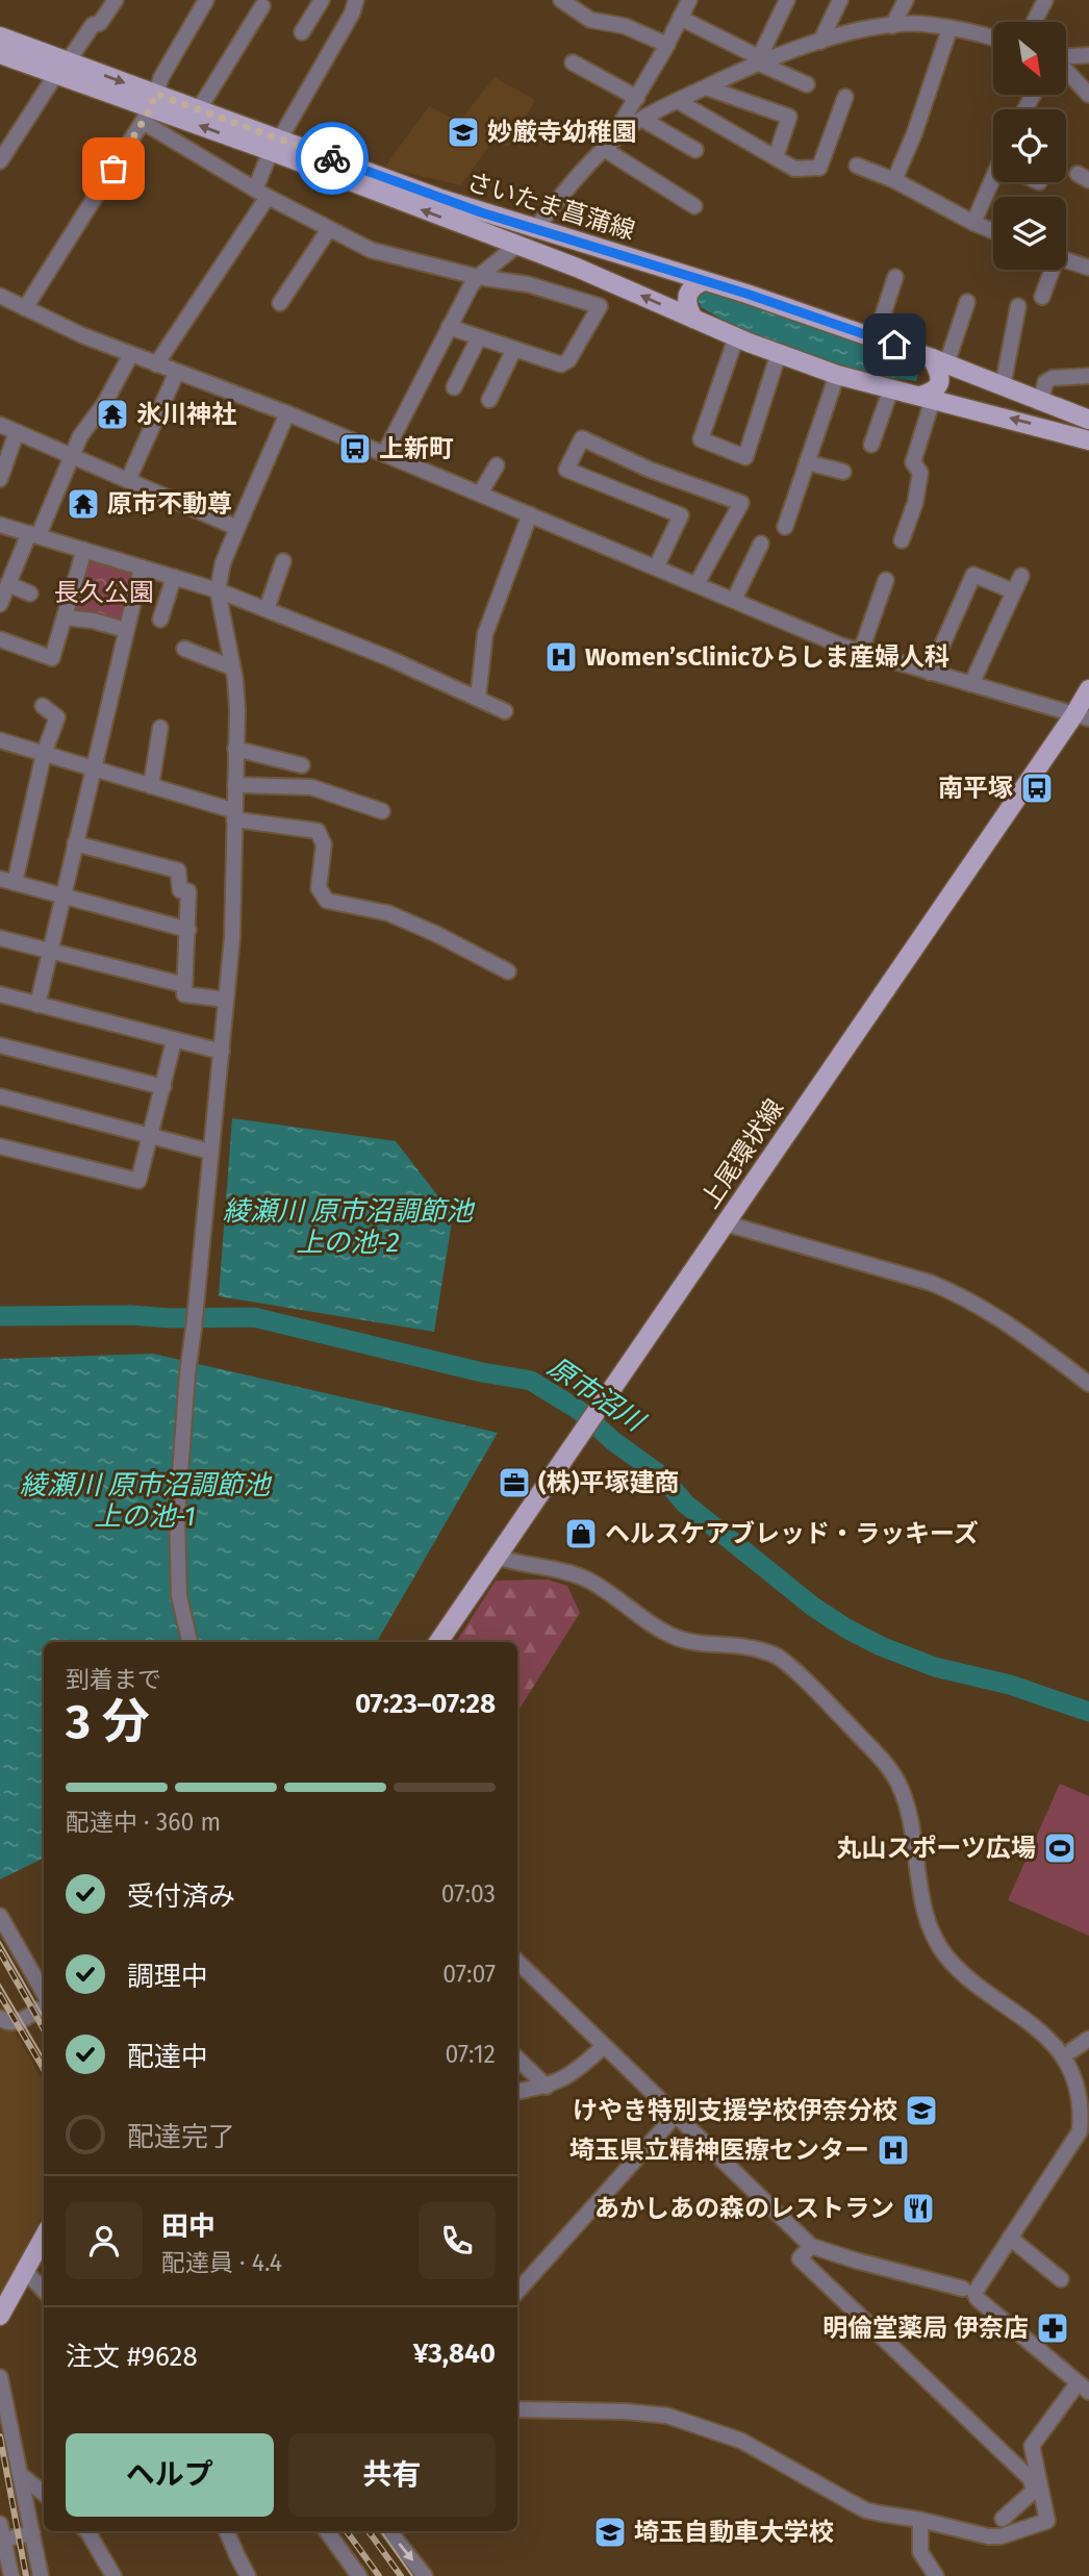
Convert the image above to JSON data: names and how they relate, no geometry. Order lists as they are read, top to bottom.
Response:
{
  "streets": {
    "main road": ["さいたま菖蒲線", "上尾環状線"]
  },
  "water": ["綾瀬川 原市沼調節池 上の池-2", "原市沼川", "綾瀬川 原市沼調節池 上の池-1"],
  "parks": ["長久公園"],
  "places": {
    "school or university": ["妙厳寺幼稚園", "けやき特別支援学校伊奈分校", "埼玉自動車大学校"],
    "temple": ["氷川神社", "原市不動尊"],
    "bus stop": ["上新町", "南平塚"],
    "hospital": ["Women’sClinicひらしま産婦人科", "埼玉県立精神医療センター"],
    "office": ["(株)平塚建商"],
    "shop": ["ヘルスケアブレッド・ラッキーズ"],
    "sports": ["丸山スポーツ広場"],
    "restaurant": ["あかしあの森のレストラン"],
    "pharmacy": ["明倫堂薬局 伊奈店"]
  },
  "north": "bottom right",
  "page": {
    "heading": ["3 分", "到着まで", "07:23–07:28"],
    "panel": [
      "田中",
      "配達員 · 4.4",
      "注文 #9628",
      "¥3,840"
    ],
    "bar": "配達中 · 360 m",
    "list": [
      ["受付済み", "07:03"],
      ["調理中", "07:07"],
      ["配達中", "07:12"],
      "配達完了"
    ],
    "buttons": ["ヘルプ", "共有"]
  }
}
